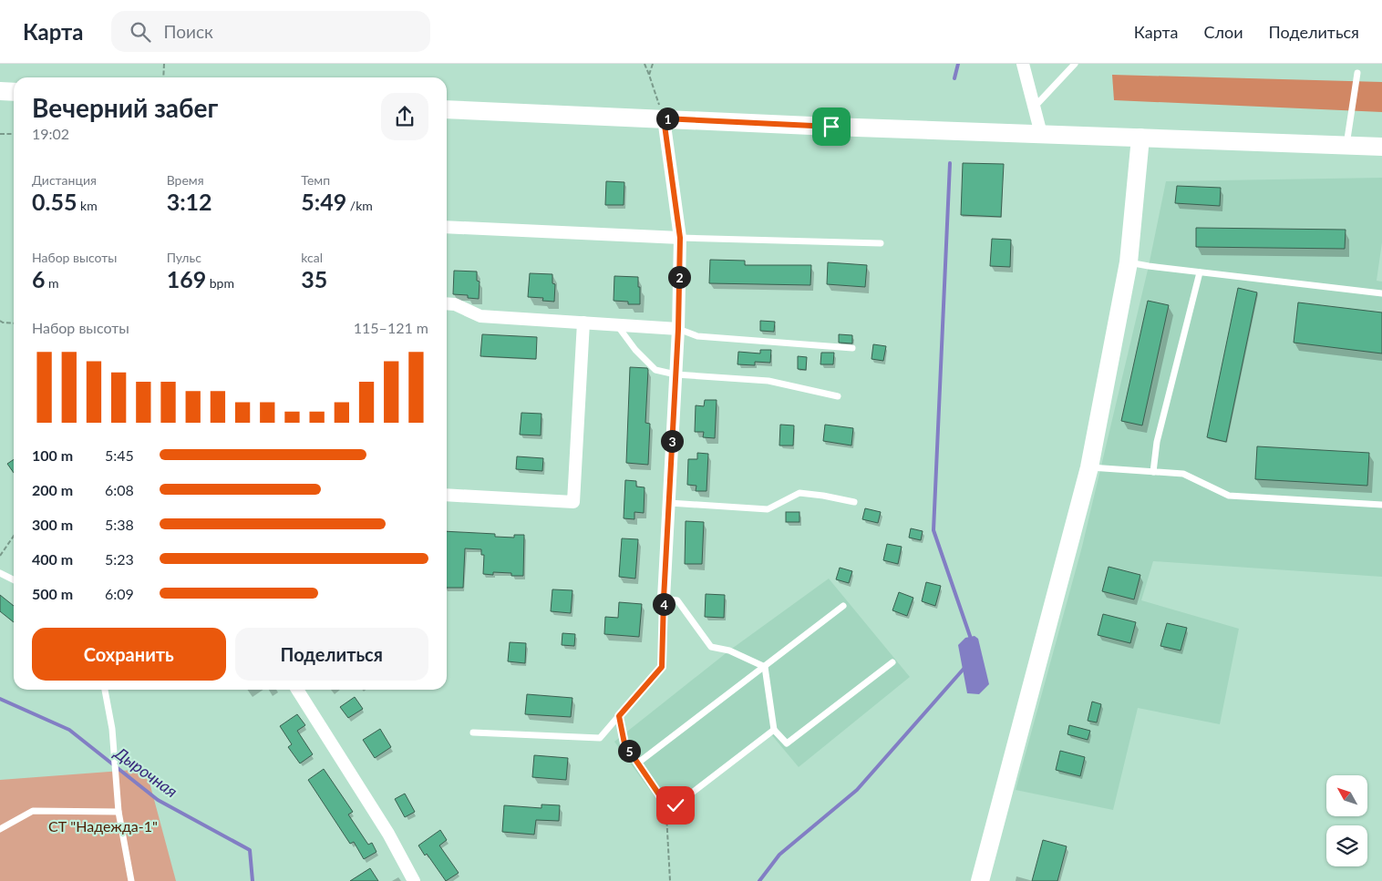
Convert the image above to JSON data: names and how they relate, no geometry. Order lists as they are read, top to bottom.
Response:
{
  "water": ["Дырочная"],
  "parks": ["СТ \"Надежда-1\""],
  "north": "top left",
  "page": {
    "header": "Карта",
    "search": "Поиск",
    "nav": ["Карта", "Слои", "Поделиться"],
    "heading": ["Вечерний забег", "19:02"],
    "pins": [
      "1",
      "2",
      "3",
      "4",
      "5"
    ],
    "stats": [
      ["Дистанция", "0.55 km"],
      ["Время", "3:12"],
      ["Темп", "5:49 /km"],
      ["Набор высоты", "6 m"],
      ["Пульс", "169 bpm"],
      ["kcal", "35"]
    ],
    "chart": ["Набор высоты", "115–121 m"],
    "list": [
      {
        "name": "100 m",
        "note": "5:45"
      },
      {
        "name": "200 m",
        "note": "6:08"
      },
      {
        "name": "300 m",
        "note": "5:38"
      },
      {
        "name": "400 m",
        "note": "5:23"
      },
      {
        "name": "500 m",
        "note": "6:09"
      }
    ],
    "buttons": ["Сохранить", "Поделиться"]
  }
}
